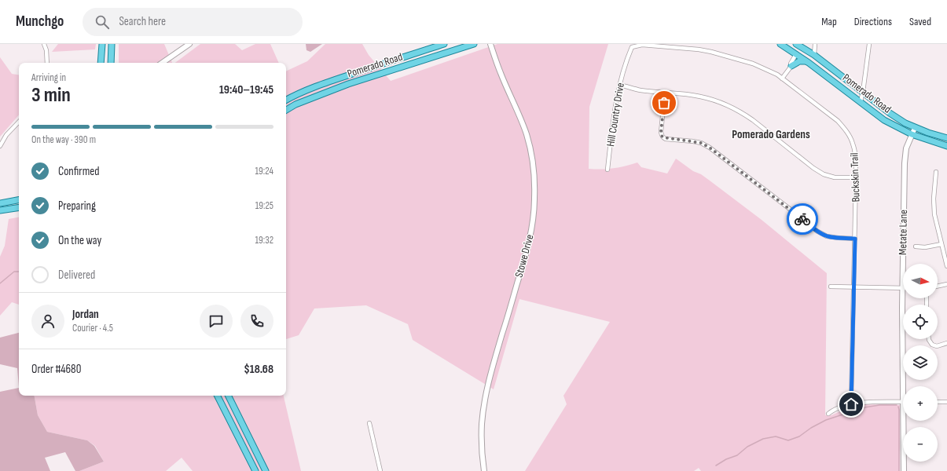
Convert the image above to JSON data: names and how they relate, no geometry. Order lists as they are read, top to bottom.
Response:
{
  "streets": {
    "main road": ["Pomerado Road", "Metate Lane", "Stowe Drive"],
    "street": ["Hill Country Drive", "Buckskin Trail"]
  },
  "crossings": [
    ["Pomerado Road", "Metate Lane"],
    ["Hill Country Drive", "Buckskin Trail"]
  ],
  "districts": ["Pomerado Gardens"],
  "north": "right",
  "page": {
    "header": "Munchgo",
    "search": "Search here",
    "nav": ["Map", "Directions", "Saved"],
    "heading": ["3 min", "Arriving in", "19:40–19:45"],
    "panel": [
      "Jordan",
      "Courier · 4.5",
      "Order #4680",
      "$18.68"
    ],
    "bar": "On the way · 390 m",
    "list": [
      ["Confirmed", "19:24"],
      ["Preparing", "19:25"],
      ["On the way", "19:32"],
      "Delivered"
    ],
    "map_buttons": ["+", "−"]
  }
}
